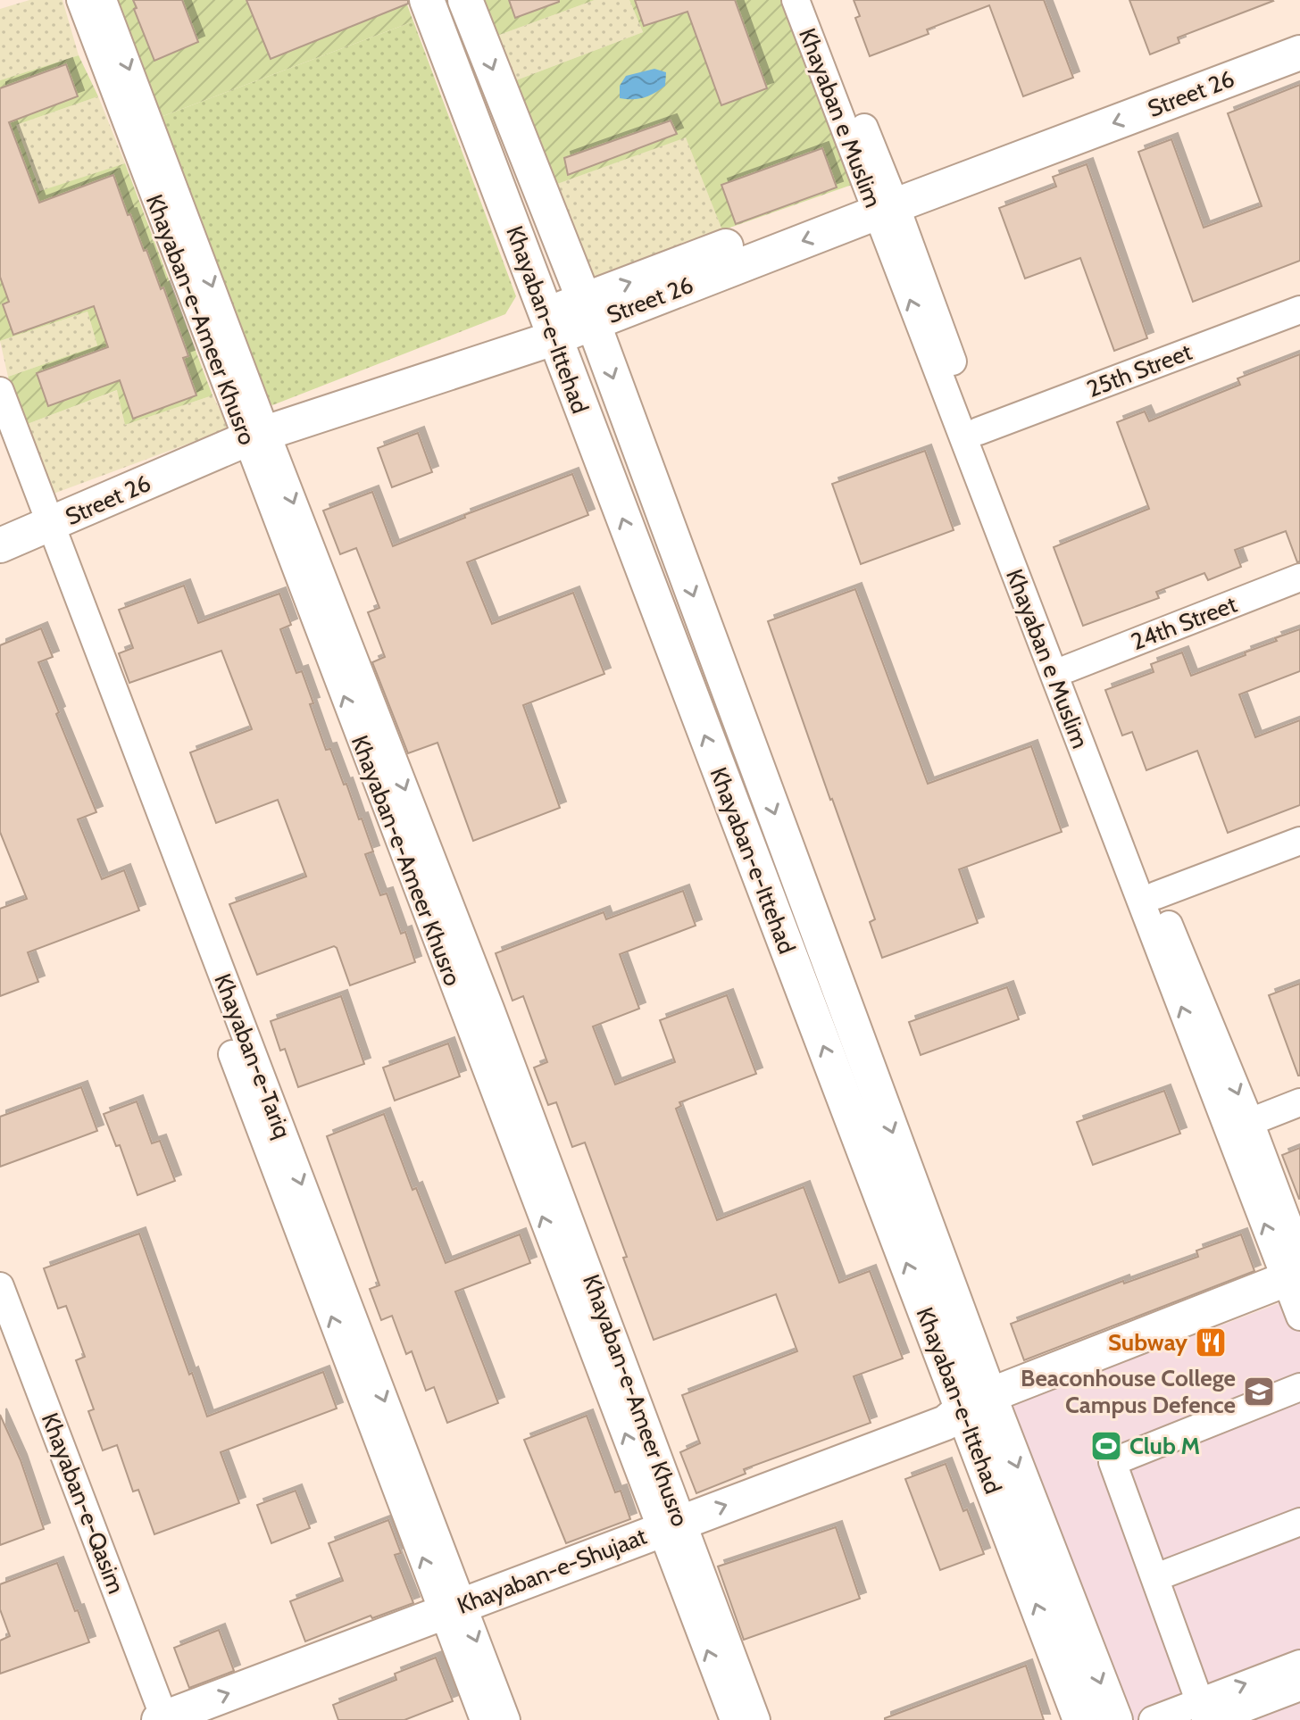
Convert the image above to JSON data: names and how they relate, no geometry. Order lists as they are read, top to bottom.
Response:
{
  "streets": {
    "main road": ["Street 26", "Khayaban-e-Ittehad", "Khayaban-e-Shujaat"],
    "street": [
      "Khayaban e Muslim",
      "Khayaban-e-Ameer Khusro",
      "25th Street",
      "24th Street",
      "Khayaban-e-Tariq",
      "Khayaban-e-Qasim"
    ]
  },
  "crossings": [
    ["Street 26", "Khayaban e Muslim"],
    ["Street 26", "Khayaban-e-Ameer Khusro"],
    ["Street 26", "Khayaban-e-Ittehad"],
    ["Street 26", "Khayaban-e-Tariq"],
    ["Khayaban e Muslim", "25th Street"],
    ["Khayaban e Muslim", "24th Street"],
    ["Khayaban e Muslim", "Khayaban-e-Shujaat"],
    ["Khayaban-e-Ameer Khusro", "Khayaban-e-Shujaat"],
    ["Khayaban-e-Ittehad", "Khayaban-e-Shujaat"],
    ["Khayaban-e-Tariq", "Khayaban-e-Shujaat"],
    ["Khayaban-e-Qasim", "Khayaban-e-Shujaat"]
  ],
  "one_way": ["Khayaban-e-Shujaat"],
  "places": {
    "restaurant": ["Subway"],
    "school or university": ["Beaconhouse College Campus Defence"],
    "sports": ["Club M"]
  }
}
